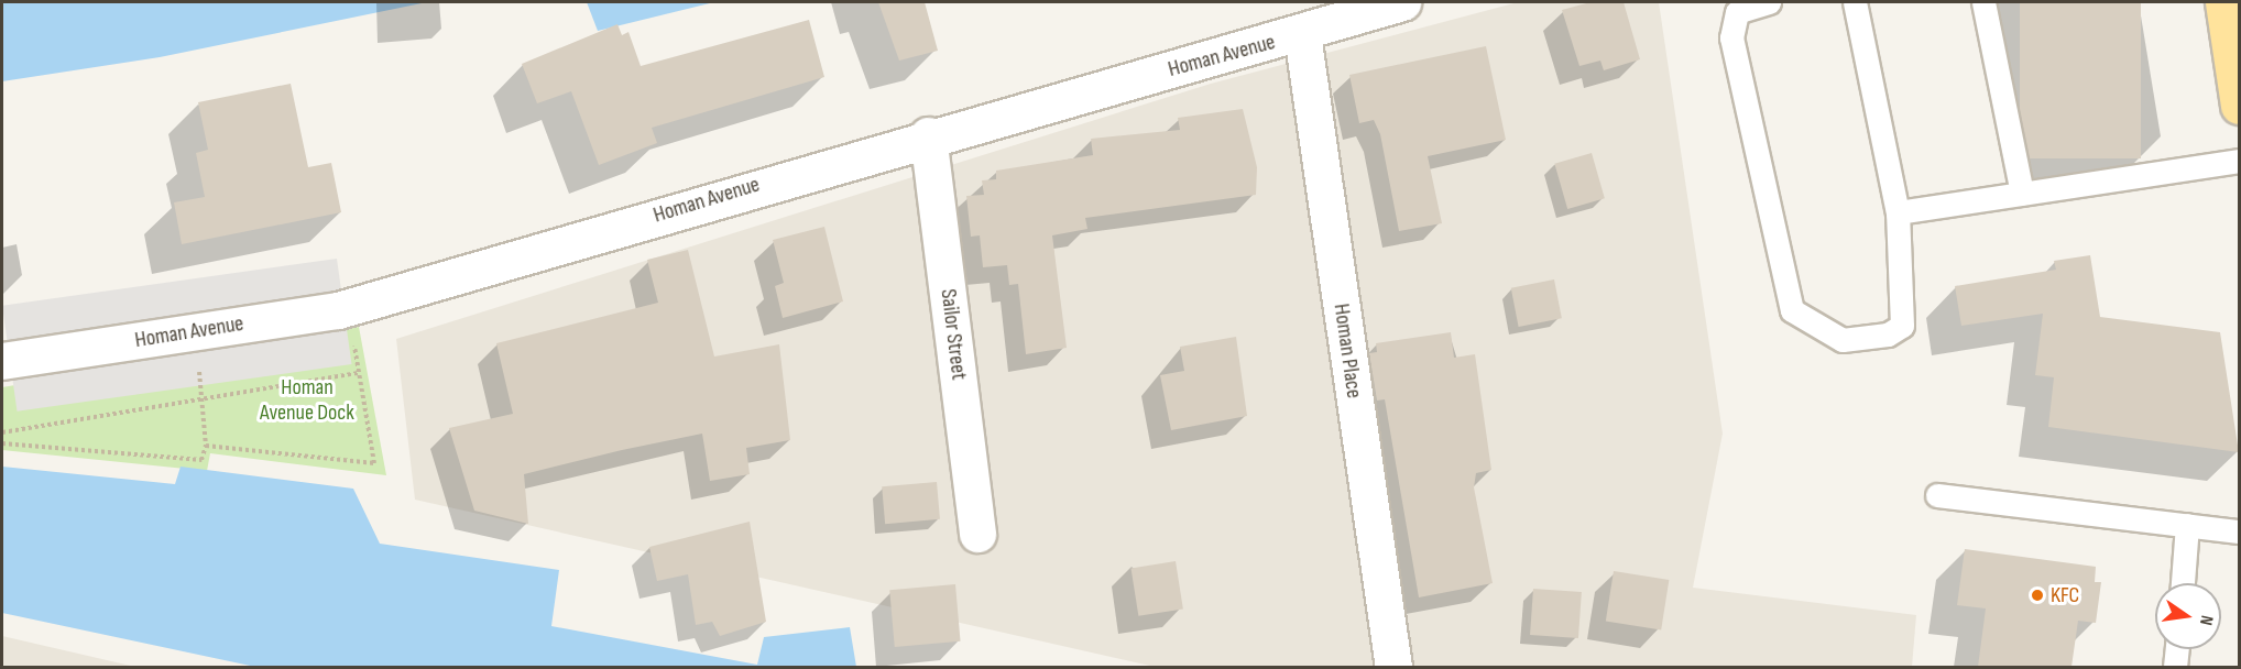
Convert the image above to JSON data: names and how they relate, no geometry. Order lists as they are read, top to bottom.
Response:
{
  "streets": {
    "street": ["Homan Avenue", "Sailor Street", "Homan Place"]
  },
  "crossings": [
    ["Homan Avenue", "Sailor Street"],
    ["Homan Avenue", "Homan Place"]
  ],
  "parks": ["Homan Avenue Dock"],
  "places": ["KFC"],
  "north": "right"
}
